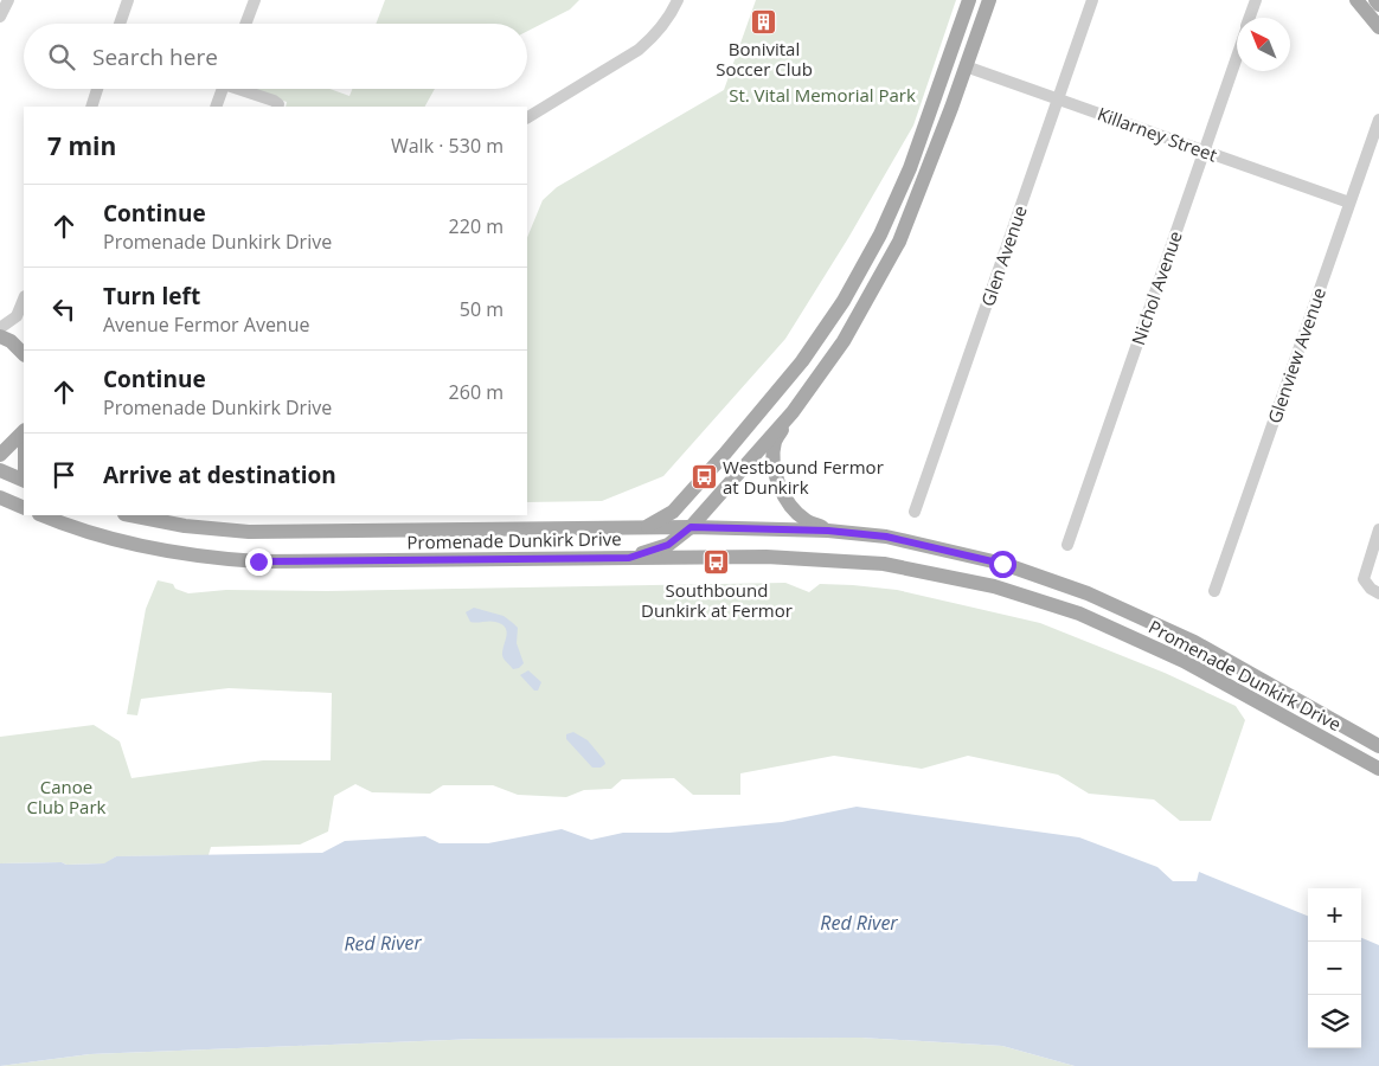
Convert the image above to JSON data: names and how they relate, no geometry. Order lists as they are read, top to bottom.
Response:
{
  "streets": {
    "main road": ["Promenade Dunkirk Drive"],
    "street": [
      "Killarney Street",
      "Glen Avenue",
      "Nichol Avenue",
      "Glenview Avenue"
    ]
  },
  "crossings": [
    ["Killarney Street", "Glen Avenue"],
    ["Killarney Street", "Nichol Avenue"],
    ["Killarney Street", "Glenview Avenue"]
  ],
  "water": ["Red River"],
  "parks": ["St. Vital Memorial Park", "Canoe Club Park"],
  "places": {
    "building": ["Bonivital Soccer Club"],
    "bus stop": ["Westbound Fermor at Dunkirk", "Southbound Dunkirk at Fermor"]
  },
  "north": "top left",
  "page": {
    "search": "Search here",
    "heading": ["7 min", "Walk · 530 m"],
    "list": [
      ["Continue", "Promenade Dunkirk Drive", "220 m"],
      ["Turn left", "Avenue Fermor Avenue", "50 m"],
      ["Continue", "Promenade Dunkirk Drive", "260 m"],
      "Arrive at destination"
    ],
    "map_buttons": ["+", "−"]
  }
}
